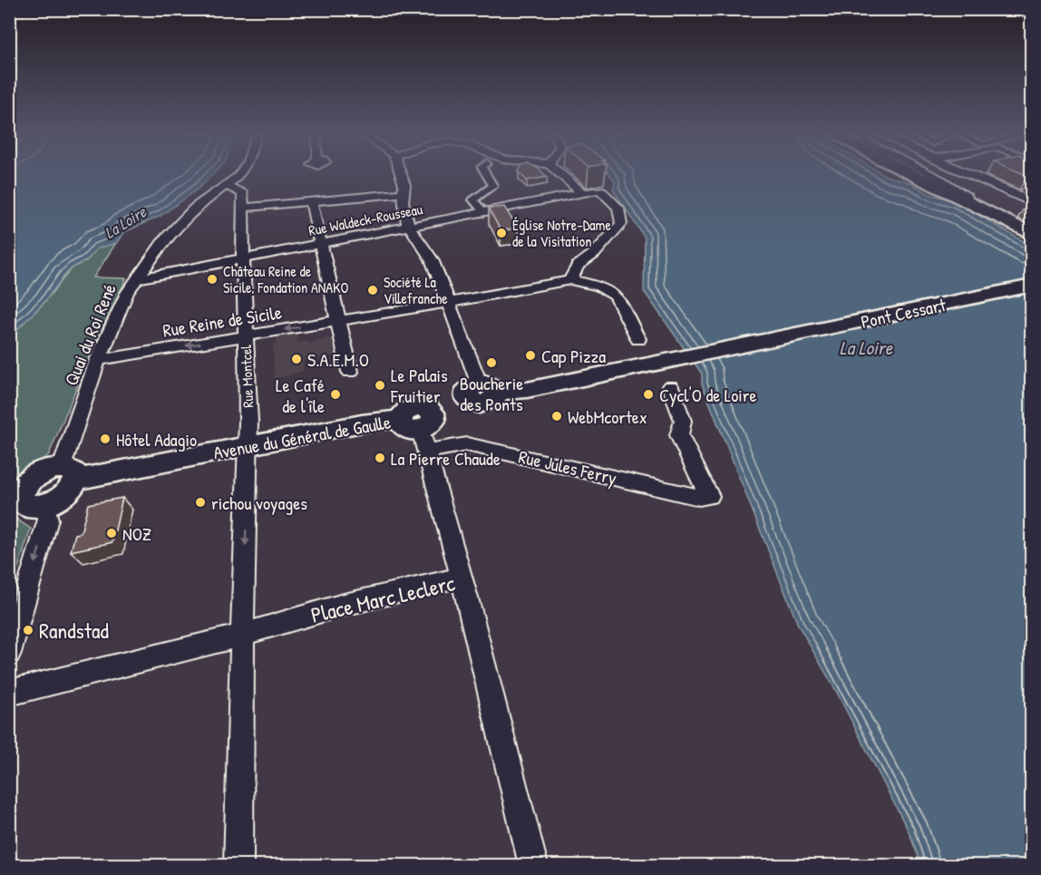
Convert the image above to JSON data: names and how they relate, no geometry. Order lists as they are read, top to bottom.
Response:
{
  "streets": {
    "main road": ["Pont Cessart", "Avenue du Général de Gaulle"],
    "street": [
      "Rue Waldeck-Rousseau",
      "Rue Reine de Sicile",
      "Quai du Roi René",
      "Rue Montcel",
      "Rue Jules Ferry",
      "Place Marc Leclerc"
    ]
  },
  "crossings": [
    ["Rue Waldeck-Rousseau", "Rue Reine de Sicile"],
    ["Rue Waldeck-Rousseau", "Quai du Roi René"],
    ["Rue Waldeck-Rousseau", "Rue Montcel"],
    ["Pont Cessart", "Avenue du Général de Gaulle"],
    ["Rue Reine de Sicile", "Quai du Roi René"],
    ["Rue Reine de Sicile", "Rue Montcel"],
    ["Quai du Roi René", "Rue Montcel"],
    ["Quai du Roi René", "Avenue du Général de Gaulle"],
    ["Rue Montcel", "Avenue du Général de Gaulle"],
    ["Rue Montcel", "Place Marc Leclerc"],
    ["Avenue du Général de Gaulle", "Rue Jules Ferry"]
  ],
  "one_way": ["Rue Montcel"],
  "water": ["La Loire"],
  "places": [
    "Église Notre-Dame de la Visitation",
    "Château Reine de Sicile, Fondation ANAKO",
    "Société La Villefranche",
    "Cap Pizza",
    "S.A.E.M.O",
    "Boucherie des Ponts",
    "Le Palais Fruitier",
    "Le Café de l'île",
    "Cycl'O de Loire",
    "WebMcortex",
    "Hôtel Adagio",
    "La Pierre Chaude",
    "richou voyages",
    "NOZ",
    "Randstad"
  ]
}
